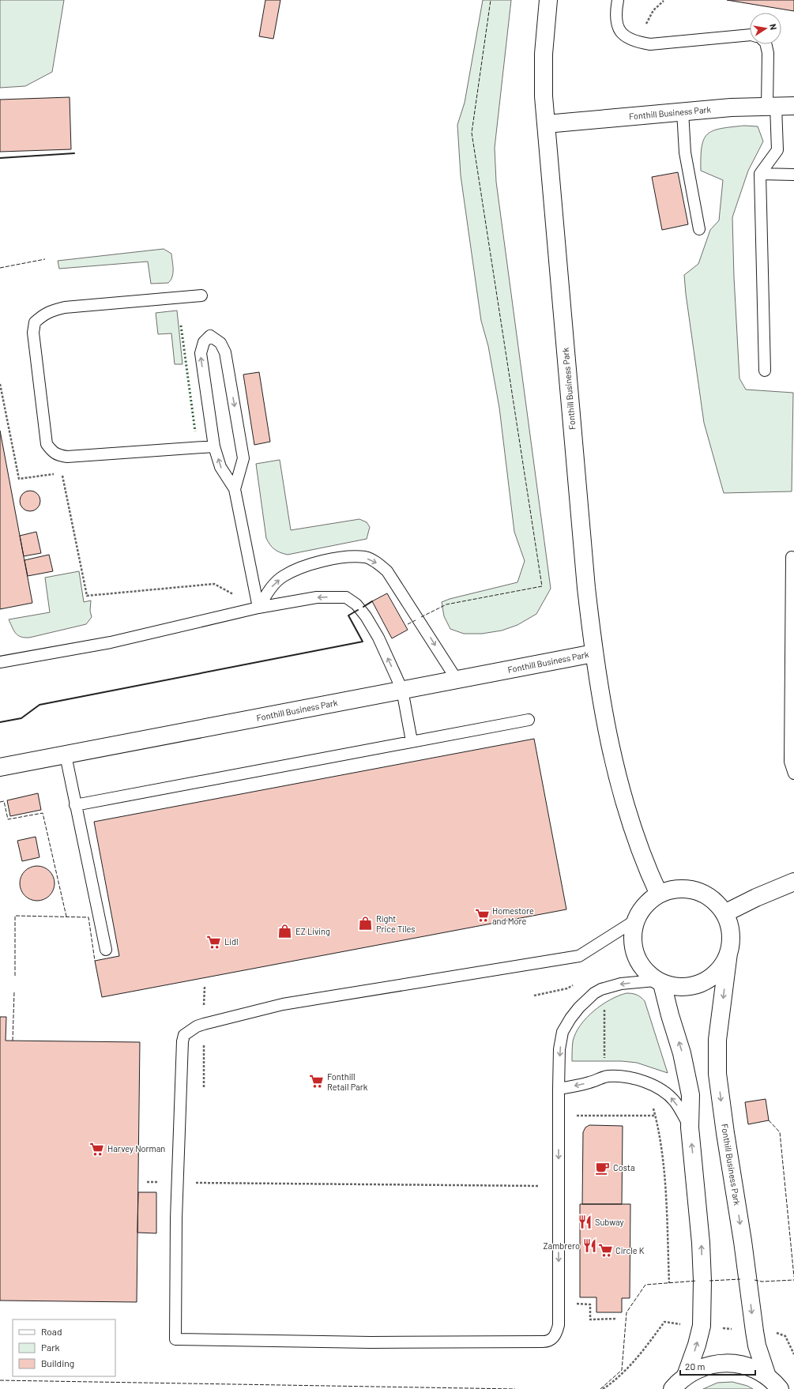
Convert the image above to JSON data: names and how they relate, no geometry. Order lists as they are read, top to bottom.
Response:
{
  "streets": {
    "street": ["Fonthill Business Park"]
  },
  "places": {
    "supermarket": [
      "Homestore and More",
      "Lidl",
      "Fonthill Retail Park",
      "Harvey Norman",
      "Circle K"
    ],
    "shop": ["Right Price Tiles", "EZ Living"],
    "cafe": ["Costa"],
    "restaurant": ["Subway", "Zambrero"]
  },
  "legend": ["Road", "Park", "Building"],
  "scale_bar": "20 m",
  "north": "right"
}
